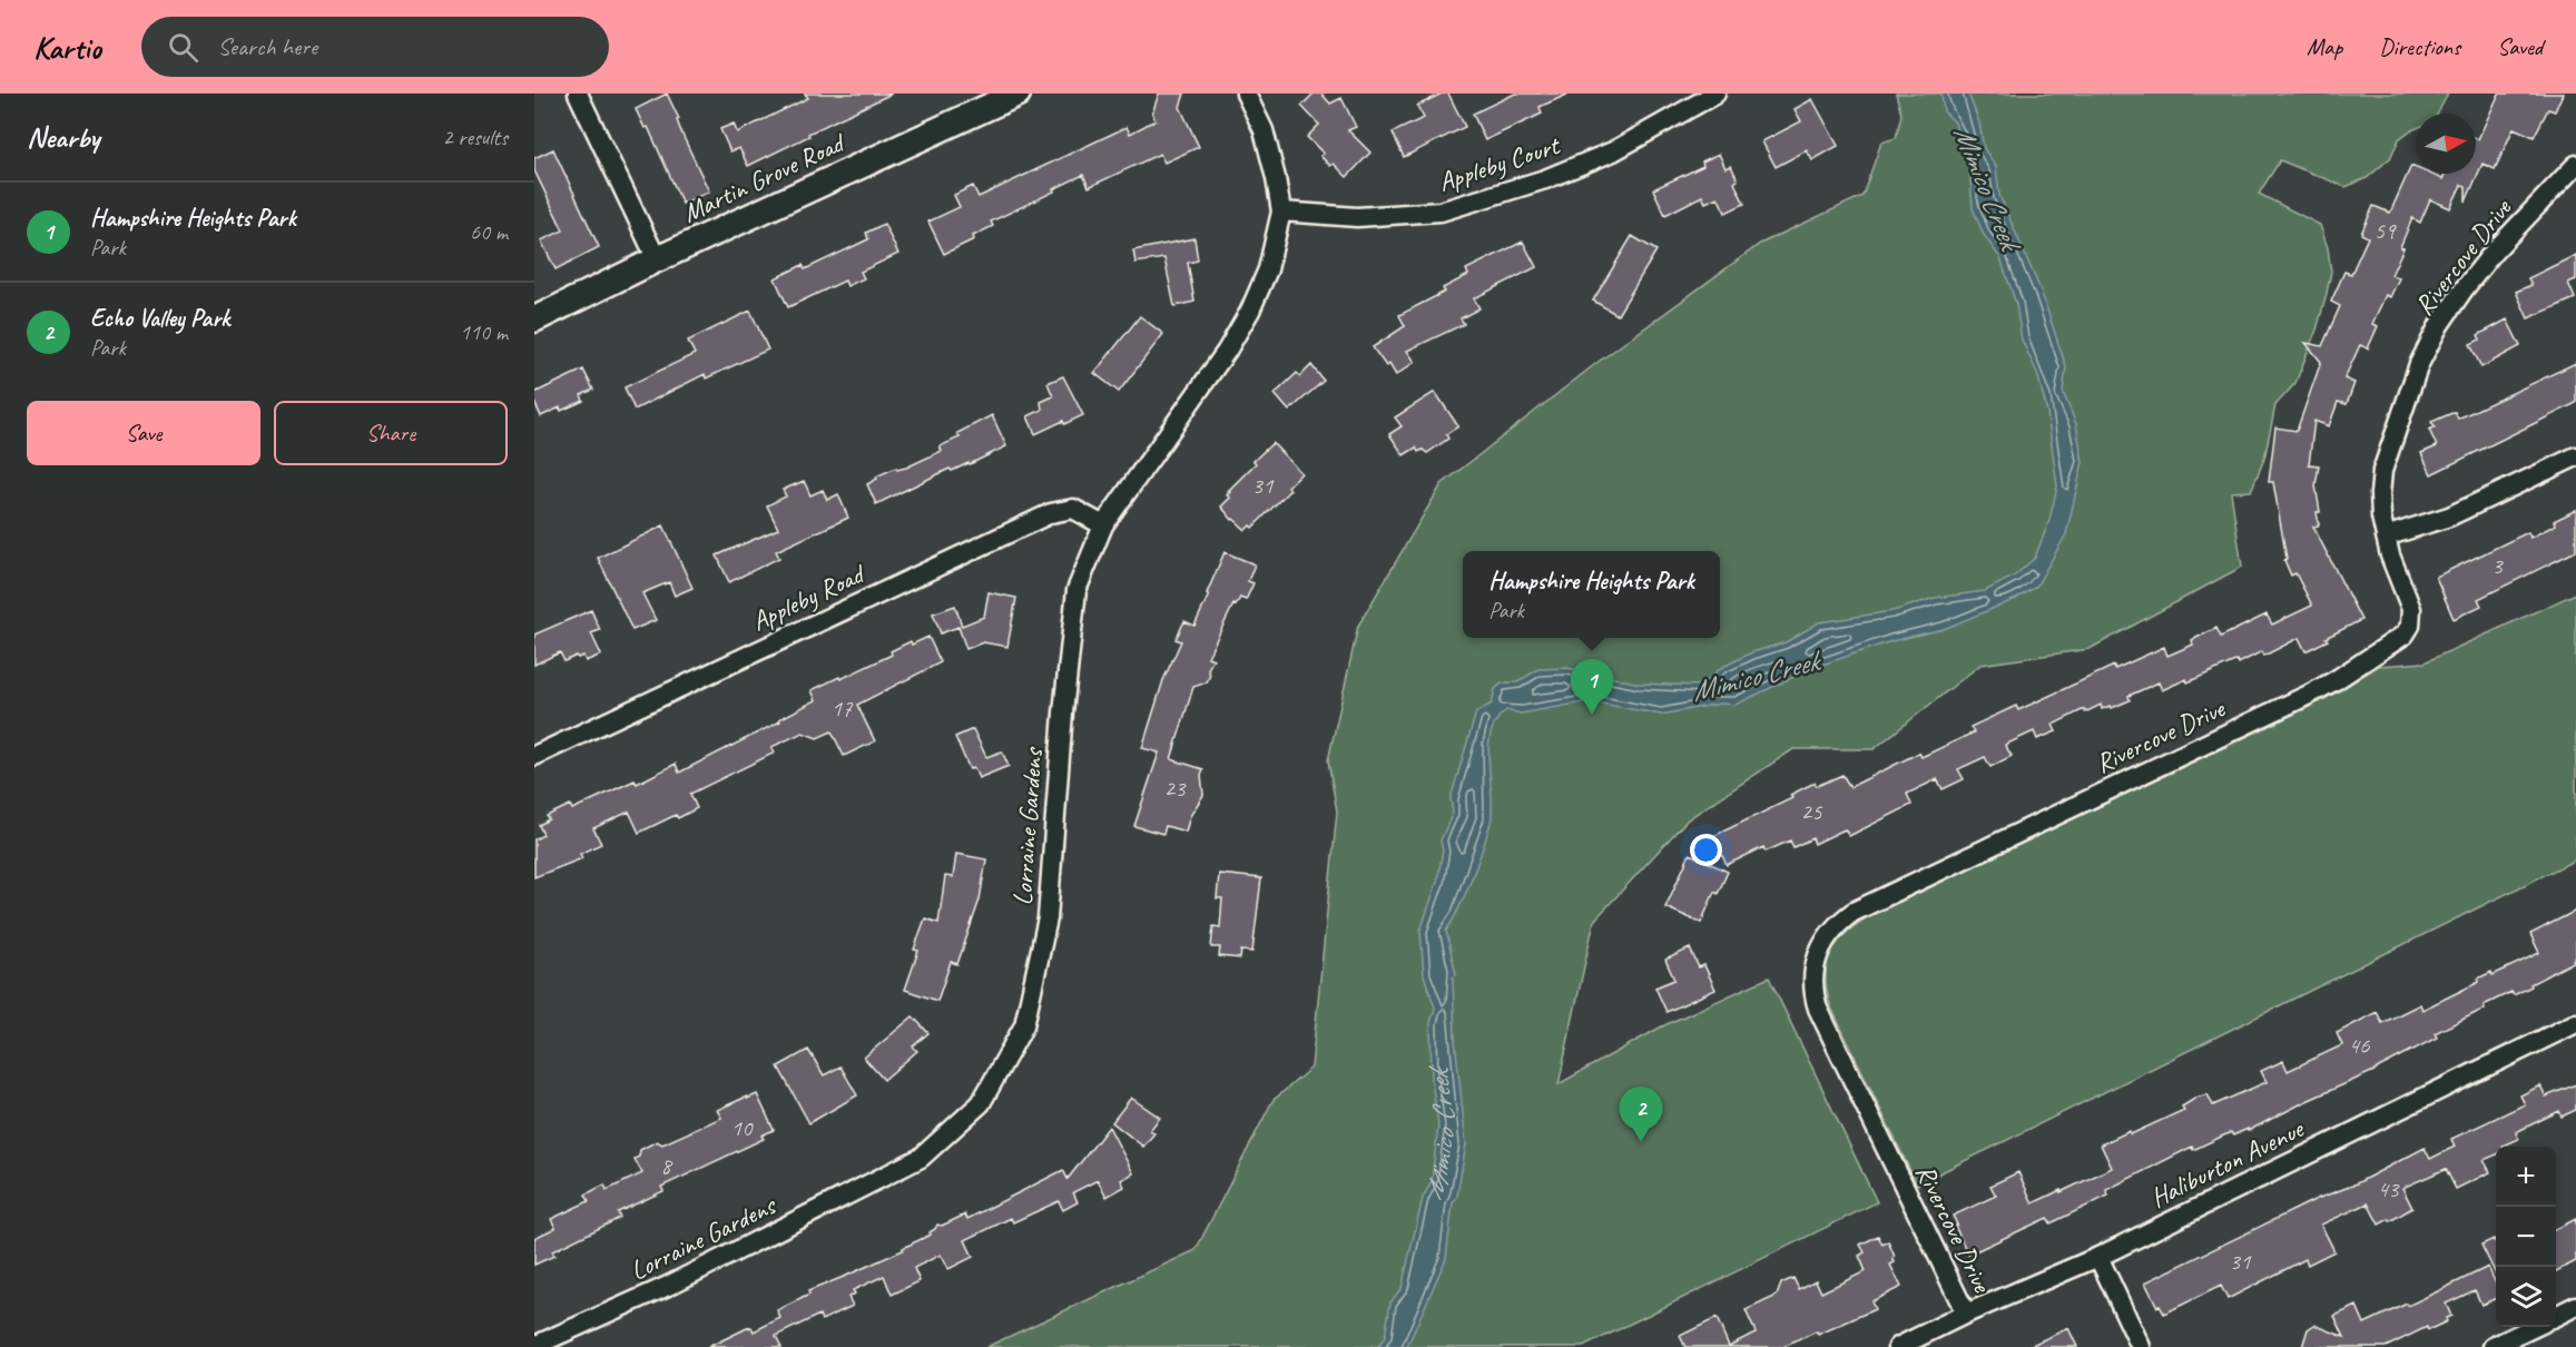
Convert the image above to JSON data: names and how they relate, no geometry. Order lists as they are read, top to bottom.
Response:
{
  "streets": {
    "main road": ["Martin Grove Road"],
    "street": [
      "Appleby Court",
      "Rivercove Drive",
      "Appleby Road",
      "Lorraine Gardens",
      "Haliburton Avenue"
    ]
  },
  "crossings": [
    ["Appleby Court", "Lorraine Gardens"],
    ["Rivercove Drive", "Haliburton Avenue"],
    ["Appleby Road", "Lorraine Gardens"]
  ],
  "water": ["Mimico Creek"],
  "house_numbers": [
    "59",
    "31",
    "3",
    "17",
    "23",
    "25",
    "46",
    "10",
    "8",
    "43",
    "31"
  ],
  "north": "right",
  "page": {
    "header": "Kartio",
    "search": "Search here",
    "nav": ["Map", "Directions", "Saved"],
    "heading": ["Nearby", "2 results"],
    "list": [
      {
        "mark": "1",
        "name": "Hampshire Heights Park",
        "note": "Park",
        "value": "60 m"
      },
      {
        "mark": "2",
        "name": "Echo Valley Park",
        "note": "Park",
        "value": "110 m"
      }
    ],
    "buttons": ["Save", "Share"],
    "popup": ["Hampshire Heights Park", "Park"],
    "pins": ["1", "2"],
    "map_buttons": ["+", "−"]
  }
}
